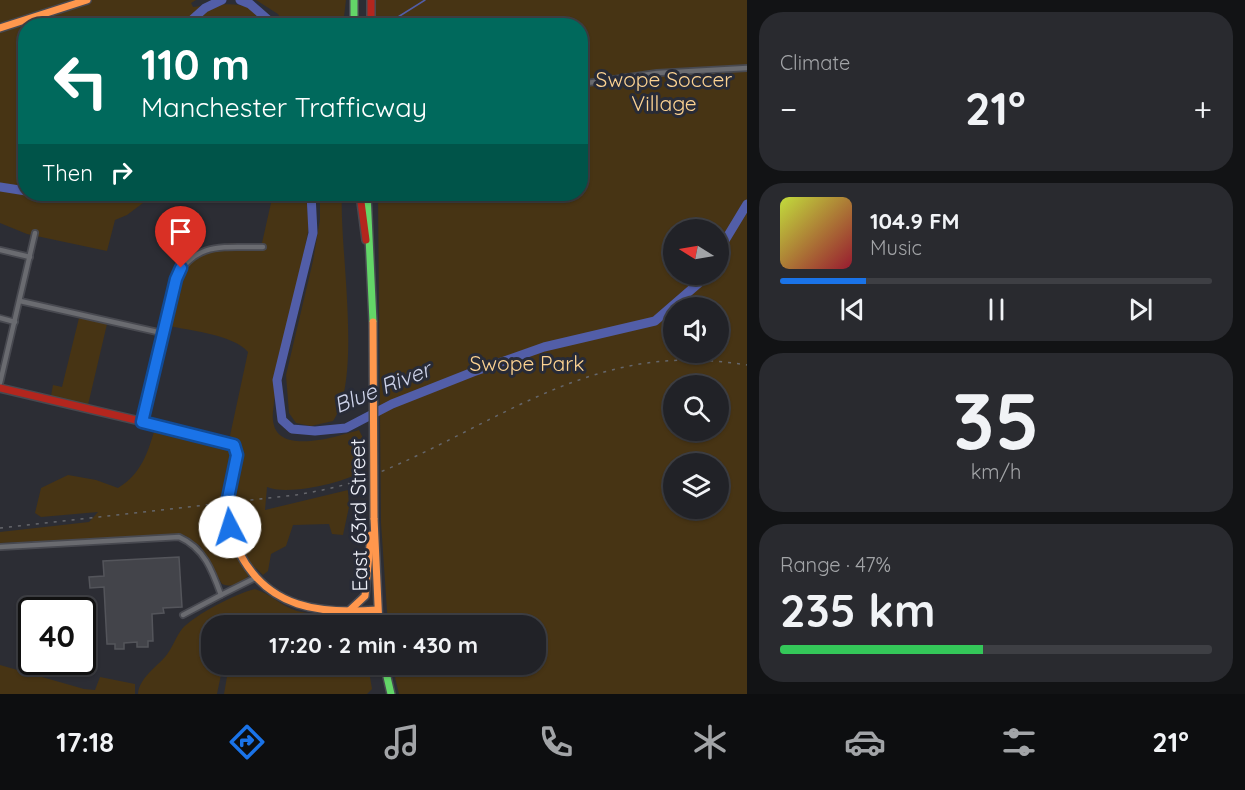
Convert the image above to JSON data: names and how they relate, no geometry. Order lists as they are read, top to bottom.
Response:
{
  "streets": {
    "main road": ["East 63rd Street"]
  },
  "water": ["Blue River"],
  "parks": ["Swope Soccer Village", "Swope Park"],
  "north": "left",
  "page": {
    "tile": [
      "Climate",
      ["35", "km/h"],
      ["Range · 47%", "235 km"]
    ],
    "turn": ["110 m", "Manchester Trafficway"],
    "heat": ["−", "21°", "+"],
    "then": "Then",
    "song": ["104.9 FM", "Music"],
    "limit": "40",
    "trip": "17:20 · 2 min · 430 m",
    "tabs": ["17:18", "21°"]
  }
}
